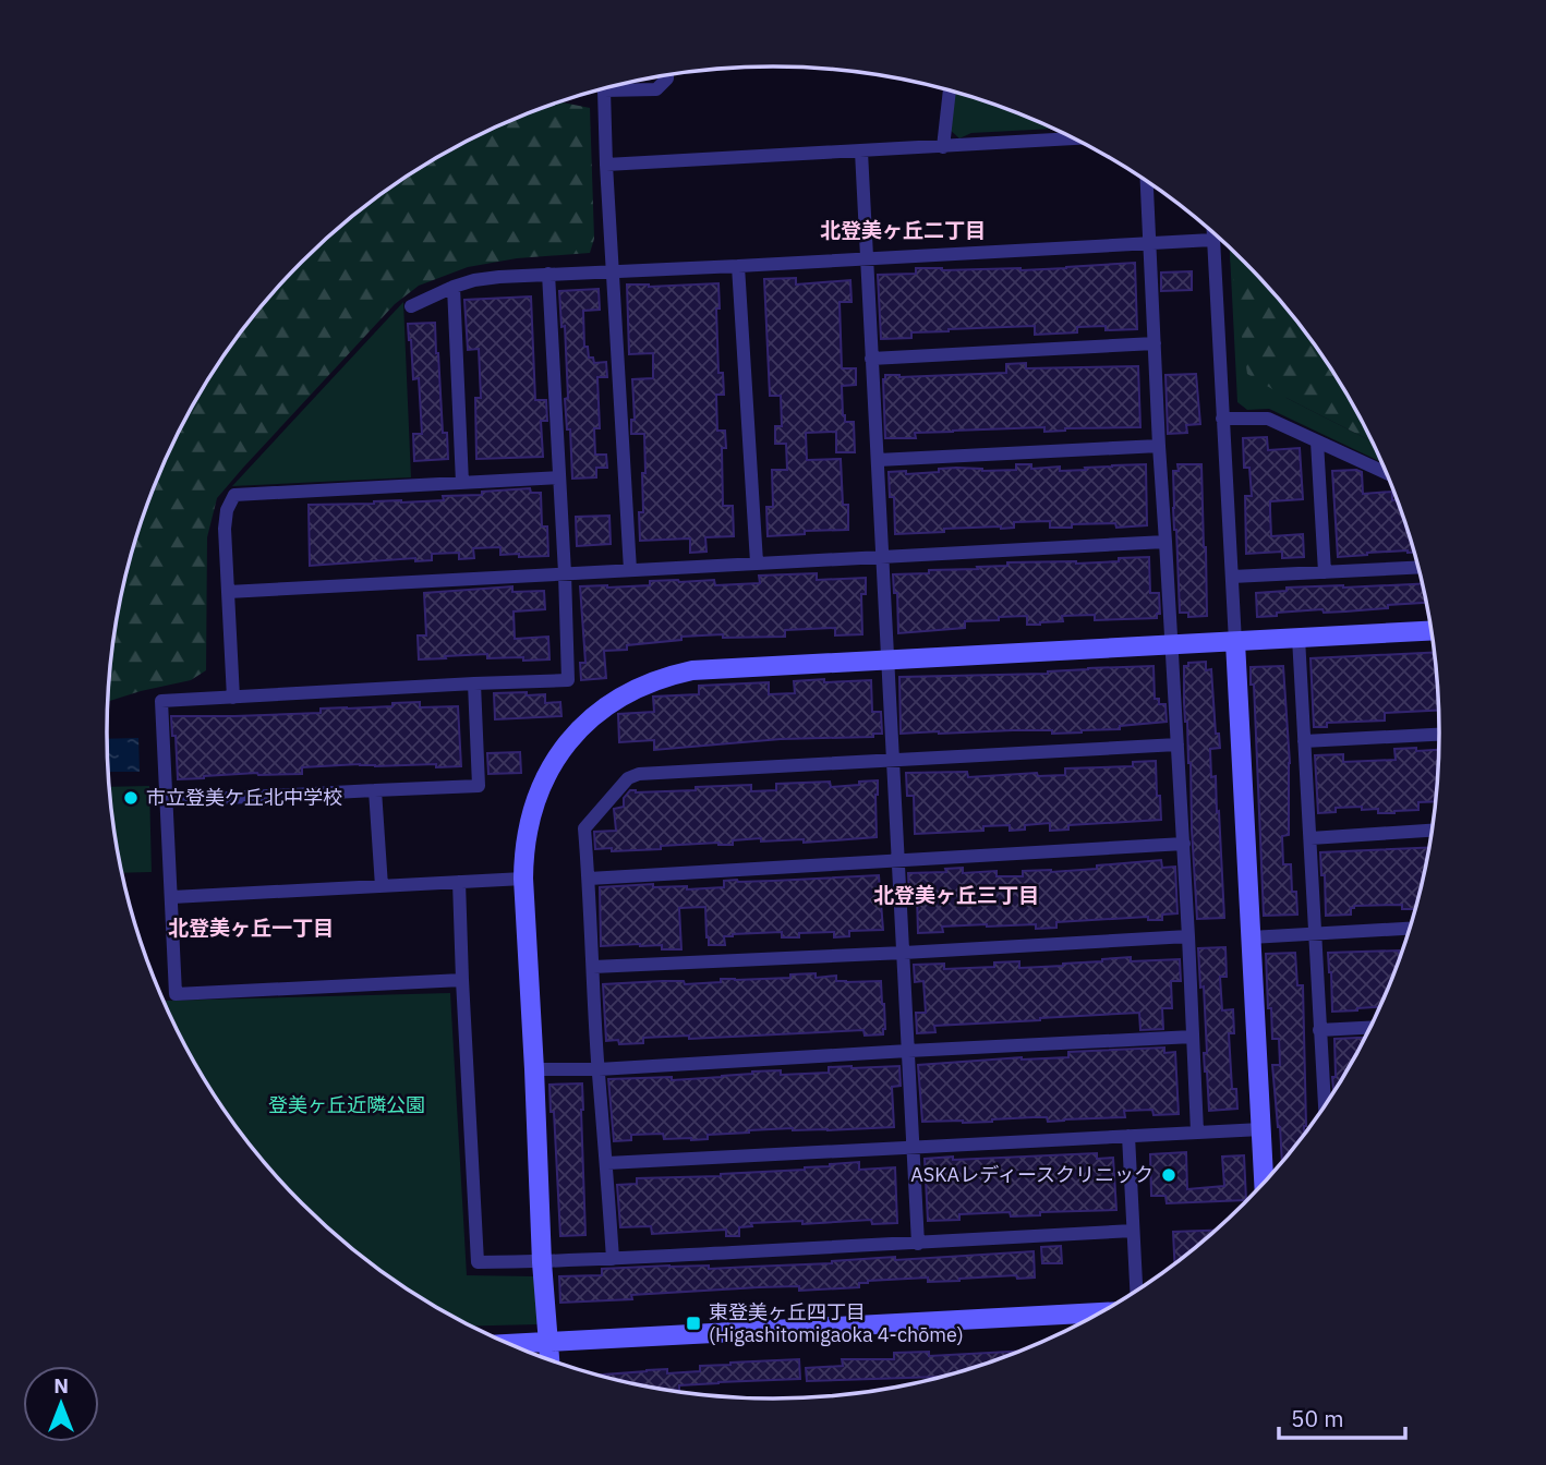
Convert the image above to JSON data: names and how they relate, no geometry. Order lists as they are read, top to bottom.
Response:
{
  "districts": ["北登美ヶ丘二丁目", "北登美ヶ丘三丁目", "北登美ヶ丘一丁目"],
  "parks": ["登美ヶ丘近隣公園"],
  "places": {
    "other": ["市立登美ケ丘北中学校", "ASKAレディースクリニック"],
    "transit": ["東登美ヶ丘四丁目 (Higashitomigaoka 4-chōme)"]
  },
  "scale_bar": "50 m",
  "north": "top"
}
